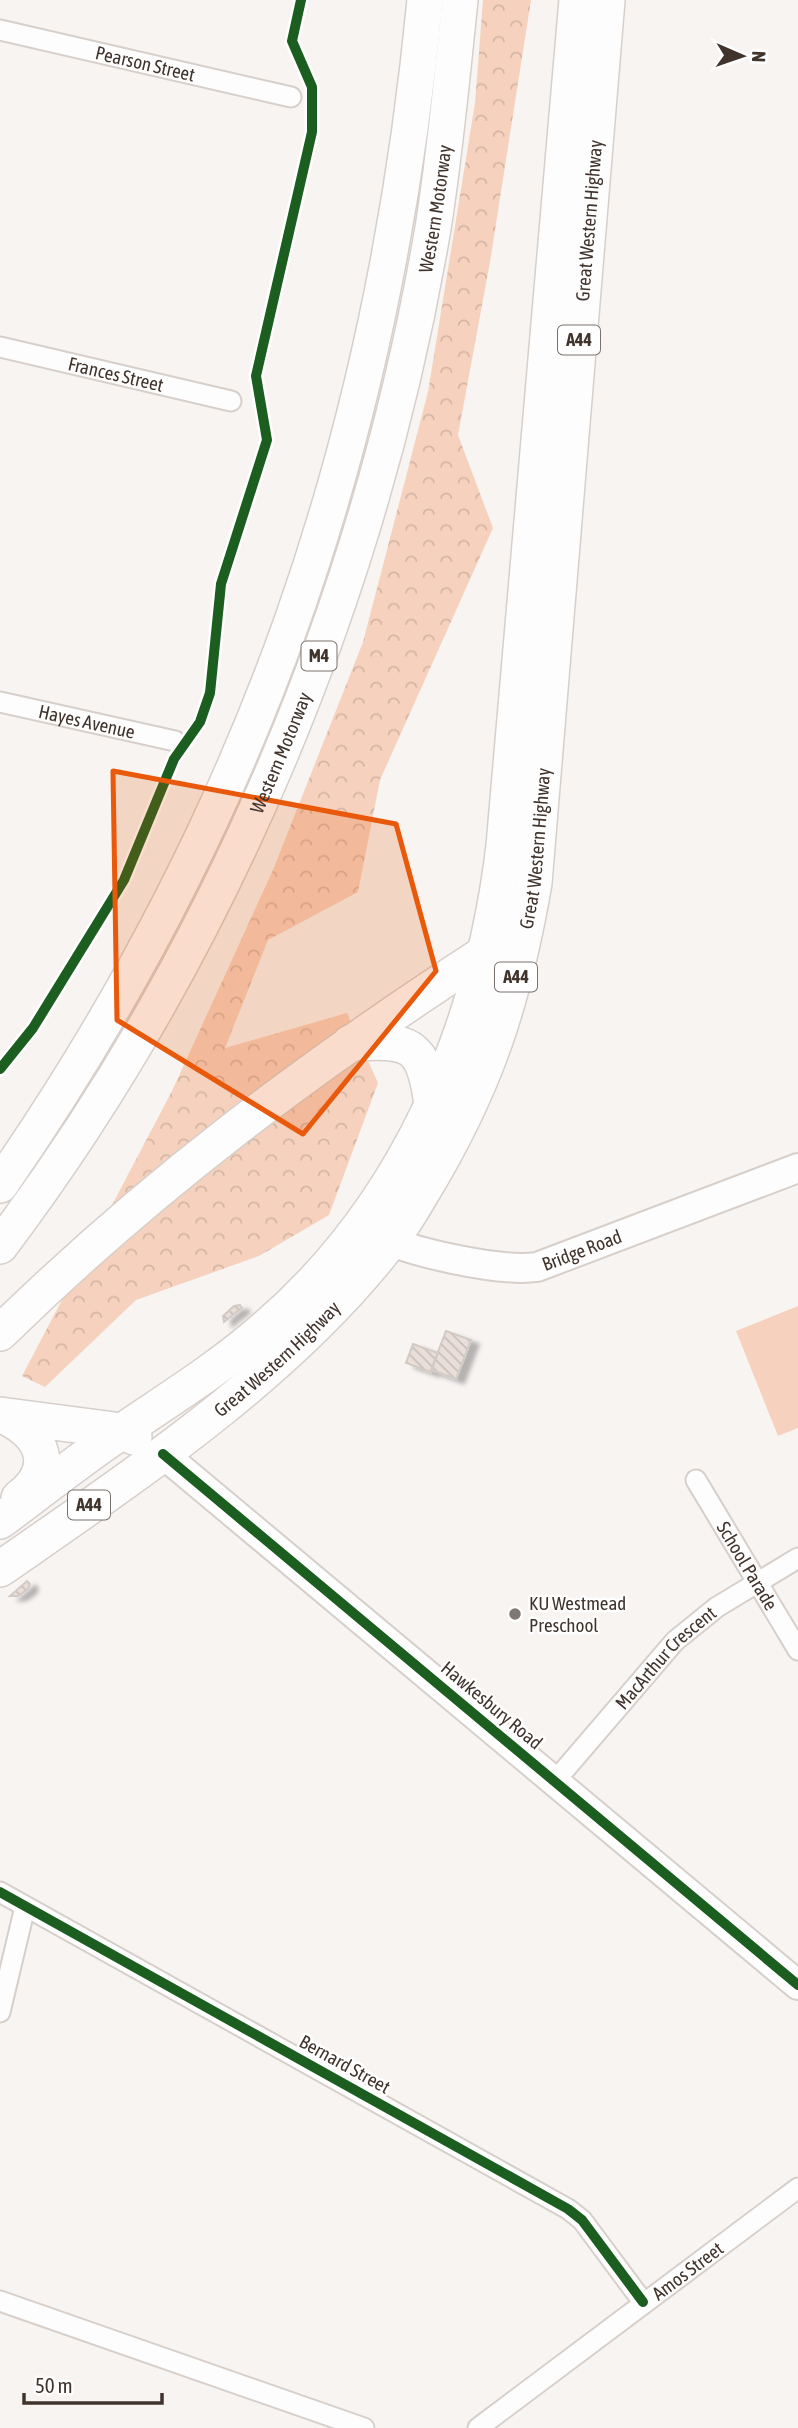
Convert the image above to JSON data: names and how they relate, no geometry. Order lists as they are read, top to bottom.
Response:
{
  "streets": {
    "highway": [
      "Western Motorway",
      "Great Western Highway",
      "A44",
      "M4"
    ],
    "street": [
      "Pearson Street",
      "Frances Street",
      "Hayes Avenue",
      "Bridge Road",
      "School Parade",
      "MacArthur Crescent",
      "Hawkesbury Road",
      "Bernard Street",
      "Amos Street"
    ]
  },
  "crossings": [
    ["Great Western Highway", "Bridge Road"],
    ["Great Western Highway", "Hawkesbury Road"],
    ["School Parade", "MacArthur Crescent"],
    ["MacArthur Crescent", "Hawkesbury Road"],
    ["Bernard Street", "Amos Street"]
  ],
  "places": ["KU Westmead Preschool"],
  "scale_bar": "50 m",
  "north": "right"
}
